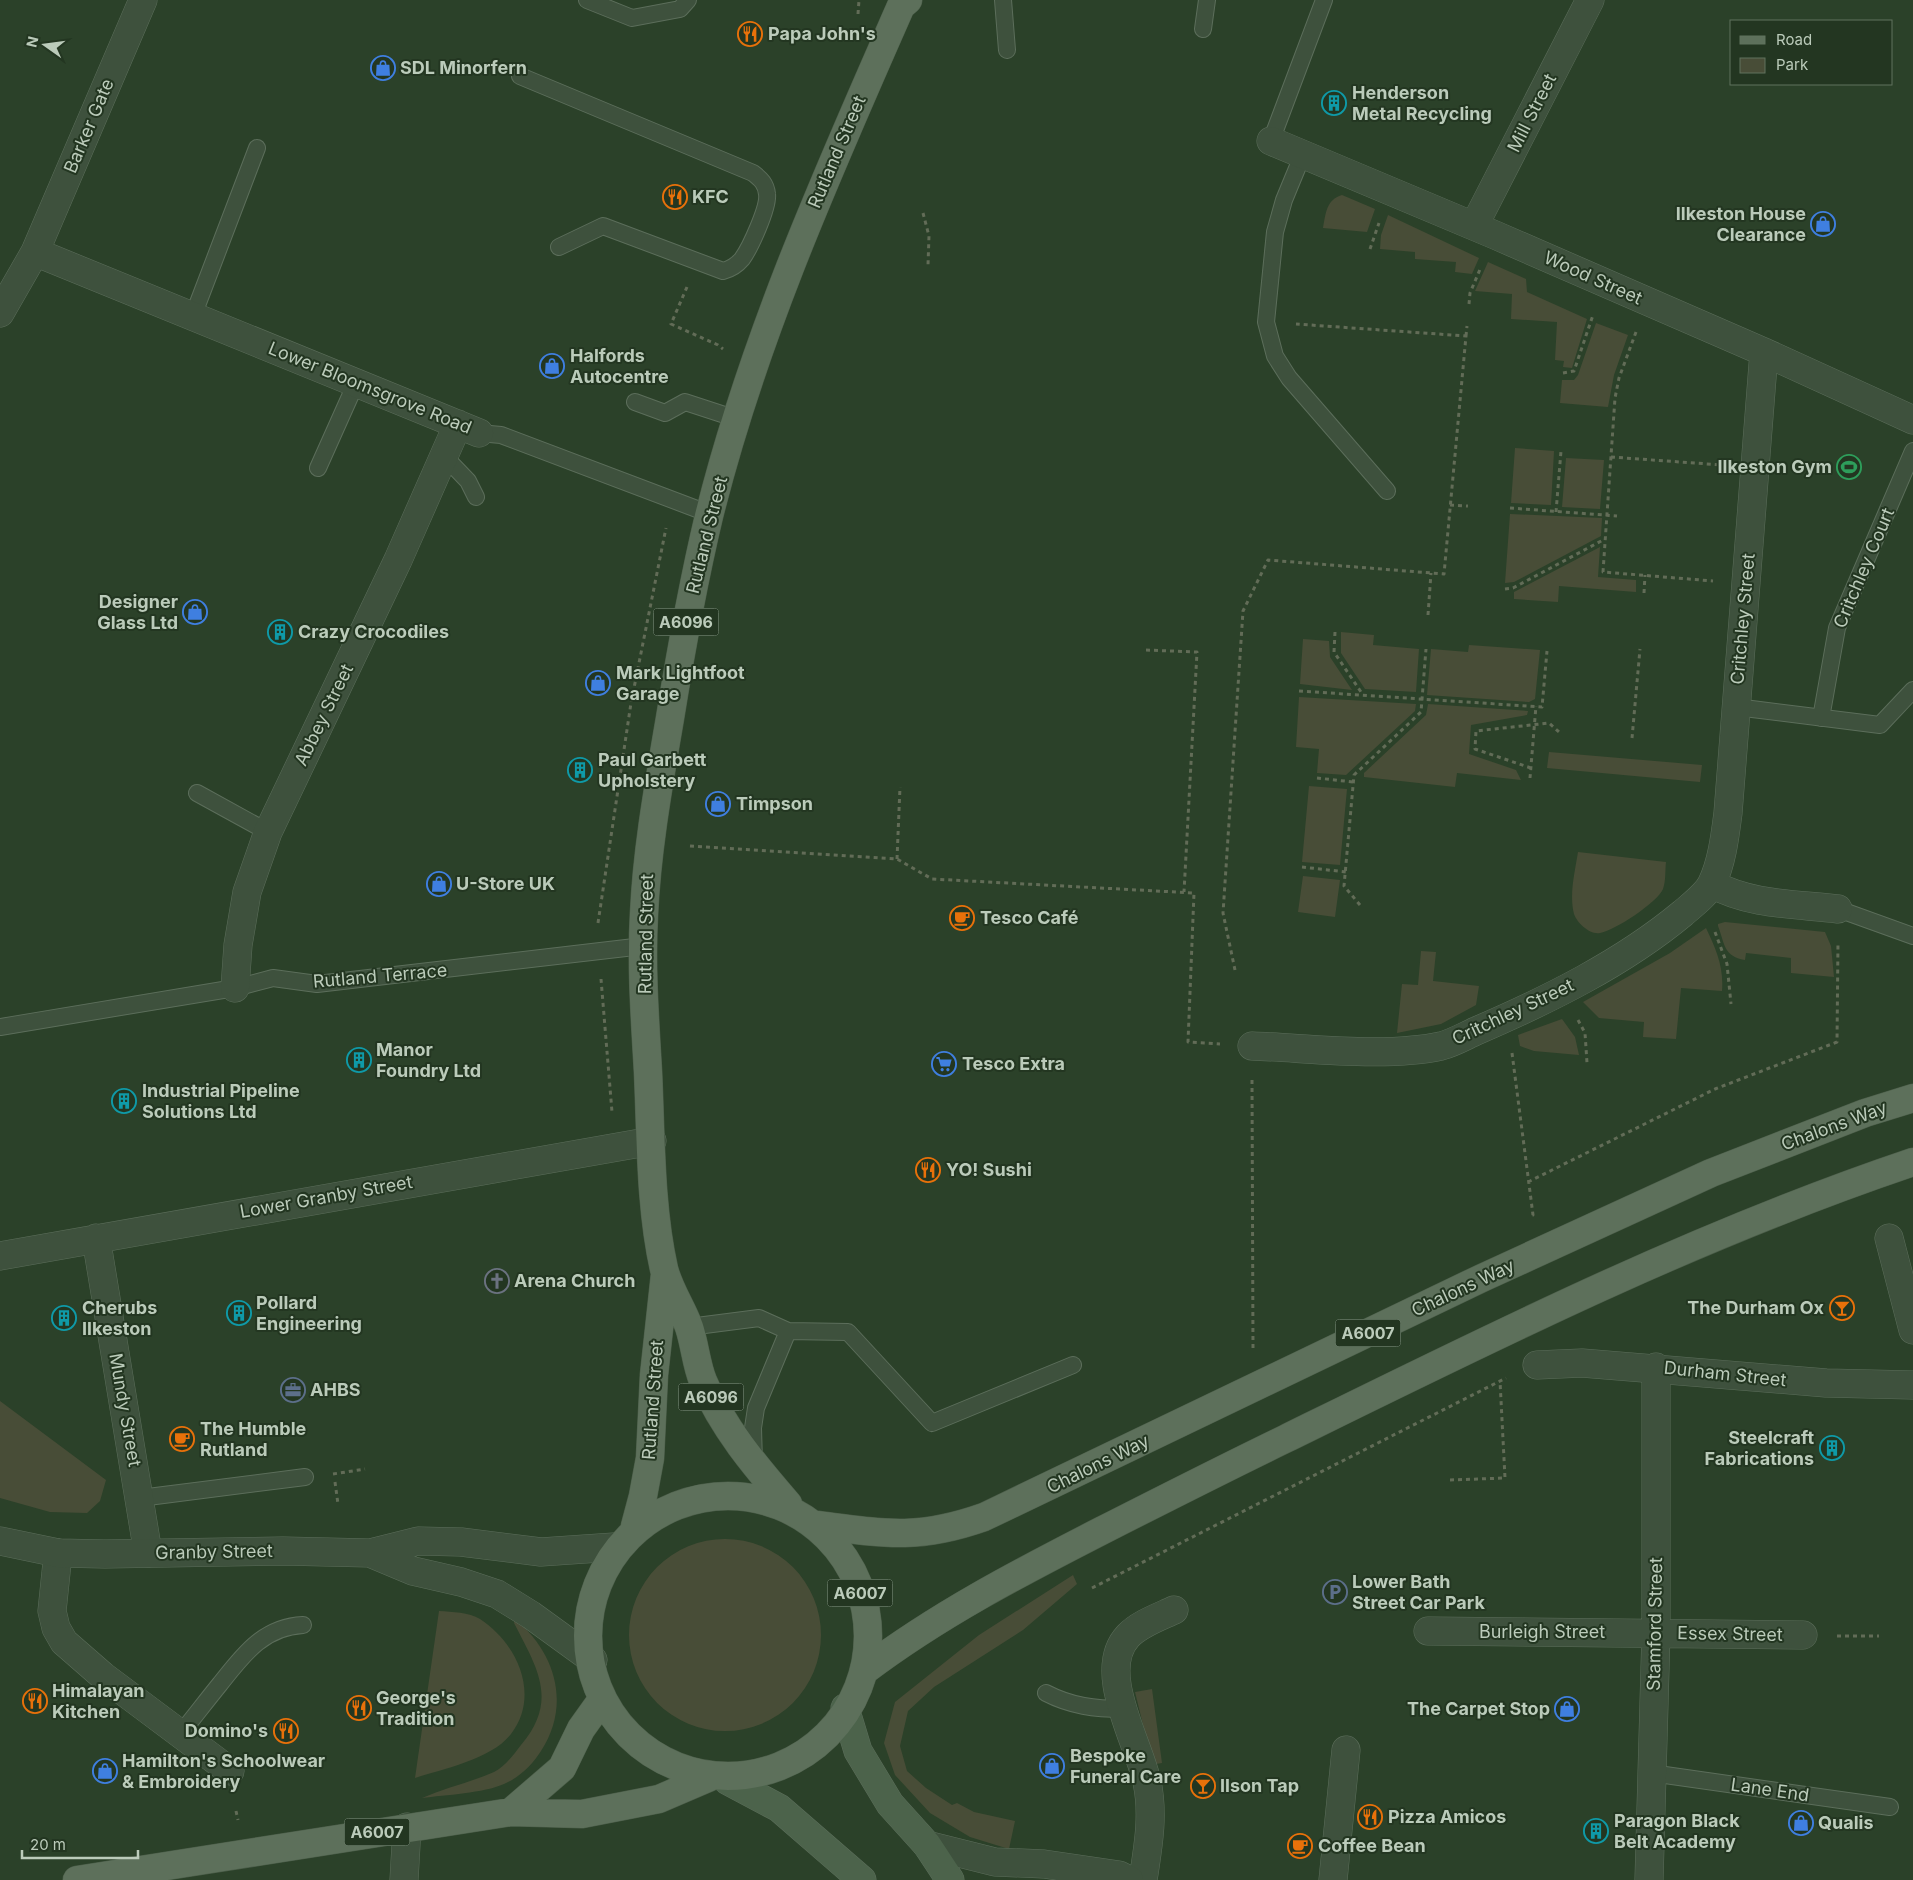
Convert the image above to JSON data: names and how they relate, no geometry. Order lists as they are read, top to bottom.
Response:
{
  "streets": {
    "main road": [
      "Rutland Street",
      "A6096",
      "Chalons Way",
      "A6007"
    ],
    "street": [
      "Mill Street",
      "Barker Gate",
      "Wood Street",
      "Lower Bloomsgrove Road",
      "Critchley Street",
      "Abbey Street",
      "Lower Granby Street",
      "Durham Street",
      "Mundy Street",
      "Granby Street",
      "Stamford Street",
      "Burleigh Street",
      "Essex Street"
    ],
    "lane": ["Critchley Court", "Rutland Terrace", "Lane End"]
  },
  "crossings": [
    ["Mill Street", "Wood Street"],
    ["Barker Gate", "Lower Bloomsgrove Road"],
    ["Rutland Street", "Lower Bloomsgrove Road"],
    ["Rutland Street", "Rutland Terrace"],
    ["Rutland Street", "Lower Granby Street"],
    ["Rutland Street", "A6007"],
    ["Wood Street", "Critchley Street"],
    ["Lower Bloomsgrove Road", "Abbey Street"],
    ["Abbey Street", "Rutland Terrace"],
    ["Chalons Way", "A6007"],
    ["Lower Granby Street", "Mundy Street"],
    ["A6007", "Granby Street"],
    ["Durham Street", "Stamford Street"],
    ["Mundy Street", "Granby Street"],
    ["Stamford Street", "Burleigh Street"],
    ["Stamford Street", "Essex Street"],
    ["Stamford Street", "Lane End"],
    ["Burleigh Street", "Essex Street"]
  ],
  "places": {
    "restaurant": [
      "Papa John's",
      "KFC",
      "YO! Sushi",
      "Himalayan Kitchen",
      "George's Tradition",
      "Domino's",
      "Pizza Amicos"
    ],
    "shop": [
      "SDL Minorfern",
      "Ilkeston House Clearance",
      "Halfords Autocentre",
      "Designer Glass Ltd",
      "Mark Lightfoot Garage",
      "Timpson",
      "U-Store UK",
      "The Carpet Stop",
      "Bespoke Funeral Care",
      "Hamilton's Schoolwear & Embroidery",
      "Qualis"
    ],
    "building": [
      "Henderson Metal Recycling",
      "Crazy Crocodiles",
      "Paul Garbett Upholstery",
      "Manor Foundry Ltd",
      "Industrial Pipeline Solutions Ltd",
      "Pollard Engineering",
      "Cherubs Ilkeston",
      "Steelcraft Fabrications",
      "Paragon Black Belt Academy"
    ],
    "sports": ["Ilkeston Gym"],
    "cafe": ["Tesco Café", "The Humble Rutland", "Coffee Bean"],
    "supermarket": ["Tesco Extra"],
    "church": ["Arena Church"],
    "bar": ["The Durham Ox", "Ilson Tap"],
    "office": ["AHBS"],
    "parking": ["Lower Bath Street Car Park"]
  },
  "legend": ["Road", "Park"],
  "scale_bar": "20 m",
  "north": "left"
}
